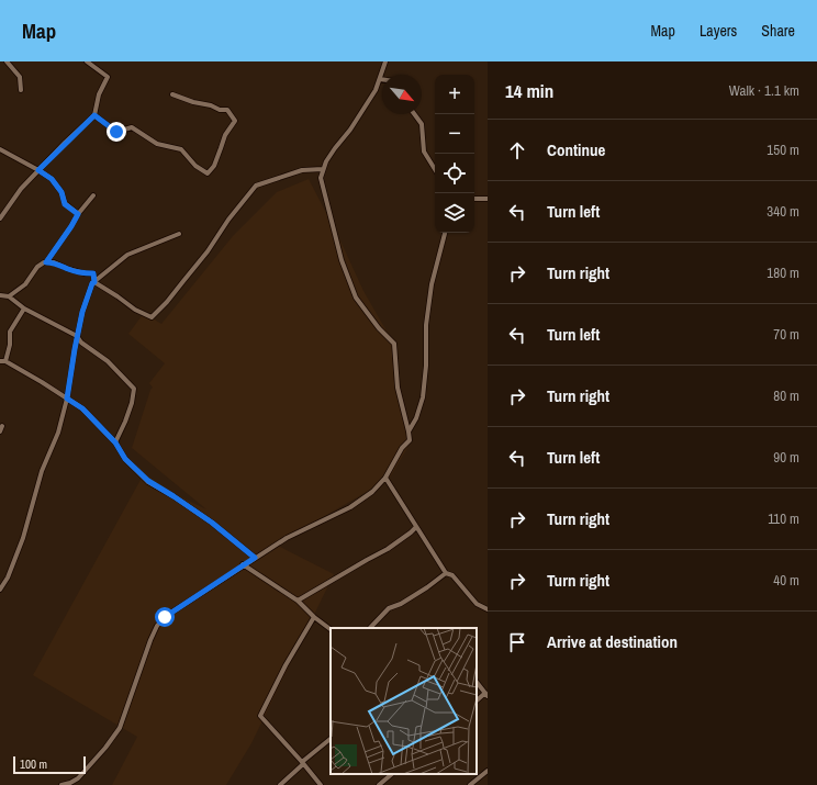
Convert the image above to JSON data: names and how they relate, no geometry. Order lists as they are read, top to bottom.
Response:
{
  "scale_bar": "100 m",
  "north": "bottom right",
  "page": {
    "header": "Map",
    "nav": ["Map", "Layers", "Share"],
    "heading": ["14 min", "Walk · 1.1 km"],
    "map_buttons": ["+", "−"],
    "list": [
      ["Continue", "150 m"],
      ["Turn left", "340 m"],
      ["Turn right", "180 m"],
      ["Turn left", "70 m"],
      ["Turn right", "80 m"],
      ["Turn left", "90 m"],
      ["Turn right", "110 m"],
      ["Turn right", "40 m"],
      "Arrive at destination"
    ],
    "scale": "100 m"
  }
}
